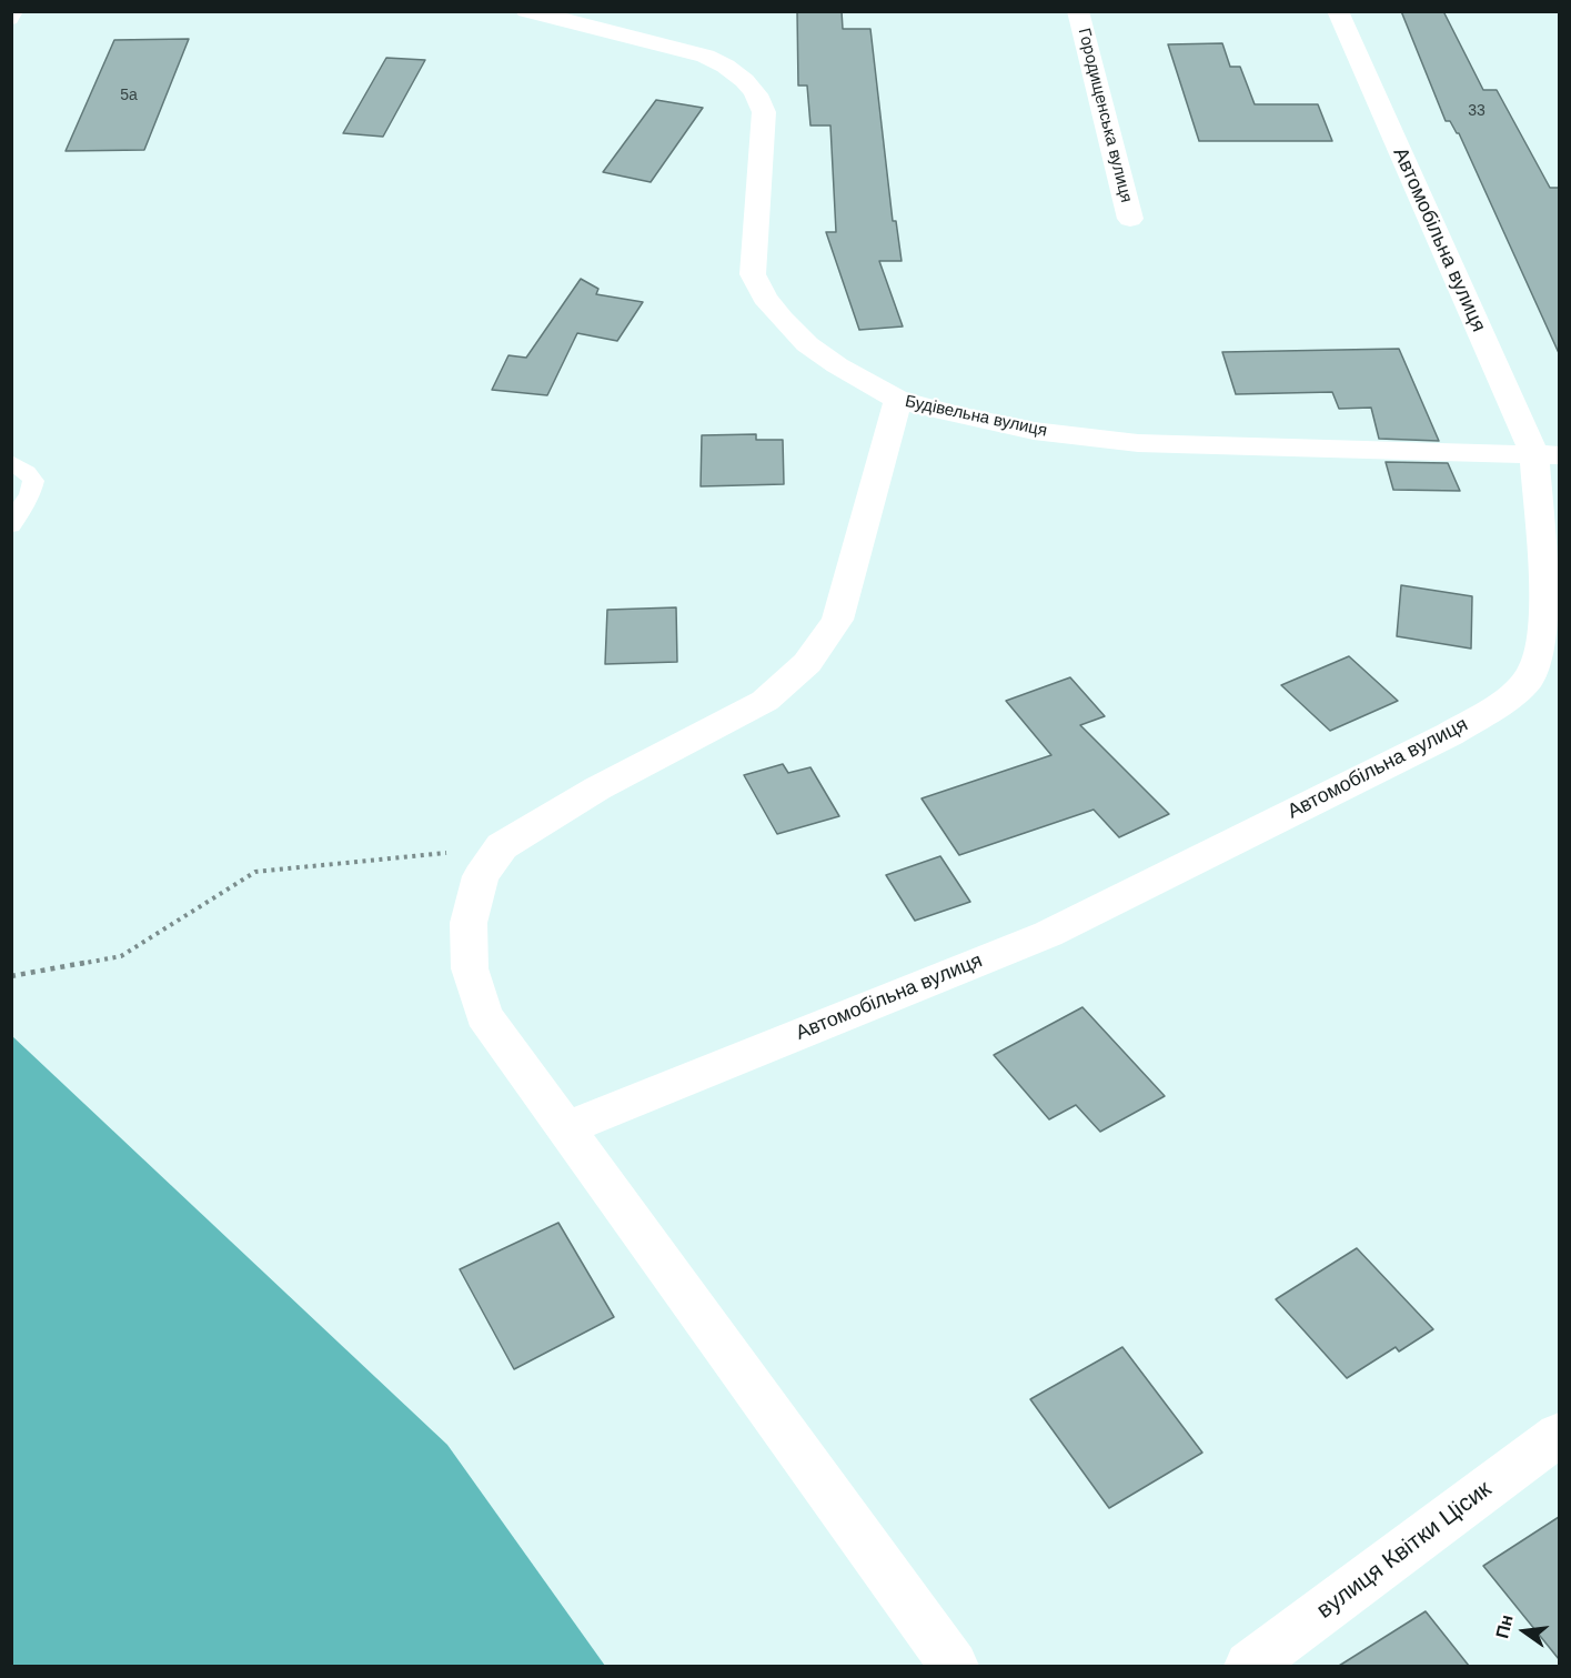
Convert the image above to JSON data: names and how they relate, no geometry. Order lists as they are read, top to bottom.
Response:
{
  "streets": {
    "street": [
      "Городищенська вулиця",
      "Автомобільна вулиця",
      "Будівельна вулиця",
      "вулиця Квітки Цісик"
    ]
  },
  "crossings": [
    ["Автомобільна вулиця", "Будівельна вулиця"]
  ],
  "house_numbers": ["5а", "33"],
  "north": "left"
}
